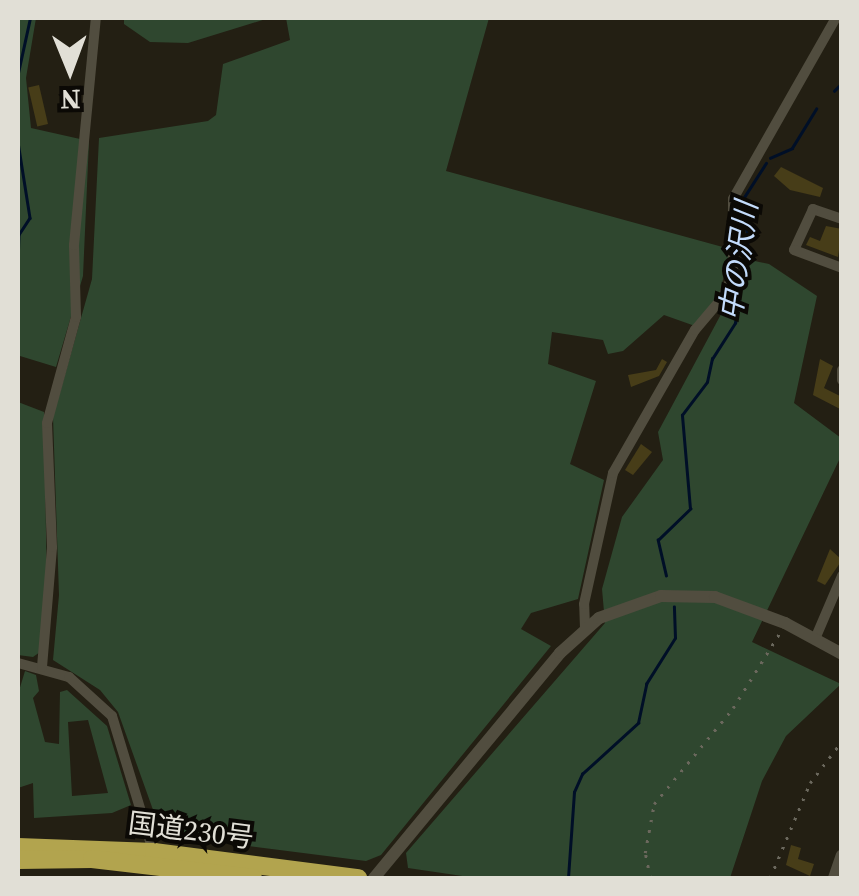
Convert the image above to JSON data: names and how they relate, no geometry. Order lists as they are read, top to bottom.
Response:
{
  "streets": {
    "highway": ["国道230号"]
  },
  "water": ["中の沢川"],
  "north": "bottom"
}
